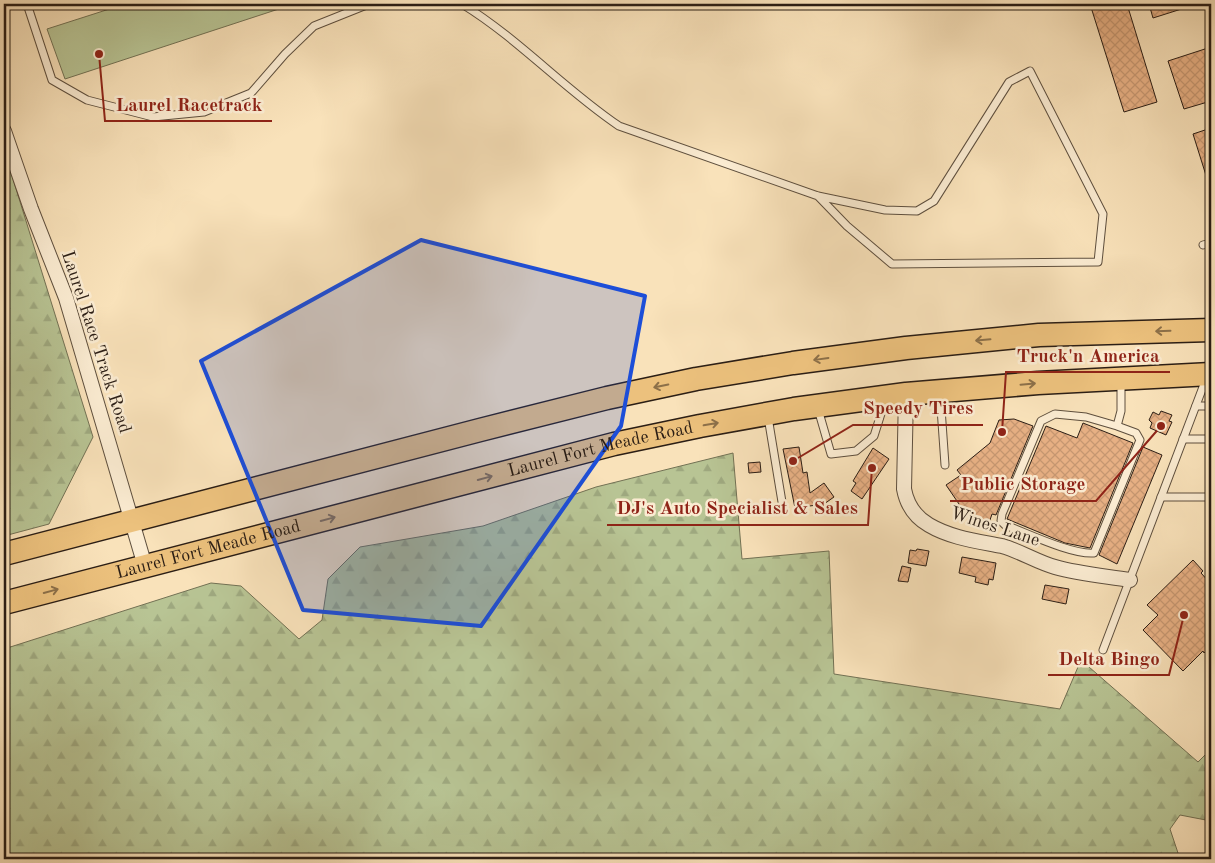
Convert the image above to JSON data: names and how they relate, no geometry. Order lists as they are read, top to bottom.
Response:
{
  "streets": {
    "main road": ["Laurel Fort Meade Road"],
    "street": ["Laurel Race Track Road", "Wines Lane"]
  },
  "crossings": [
    ["Laurel Race Track Road", "Laurel Fort Meade Road"],
    ["Laurel Fort Meade Road", "Wines Lane"]
  ],
  "places": [
    "Laurel Racetrack",
    "Public Storage",
    "Truck'n America",
    "Speedy Tires",
    "DJ's Auto Specialist & Sales",
    "Delta Bingo"
  ]
}
